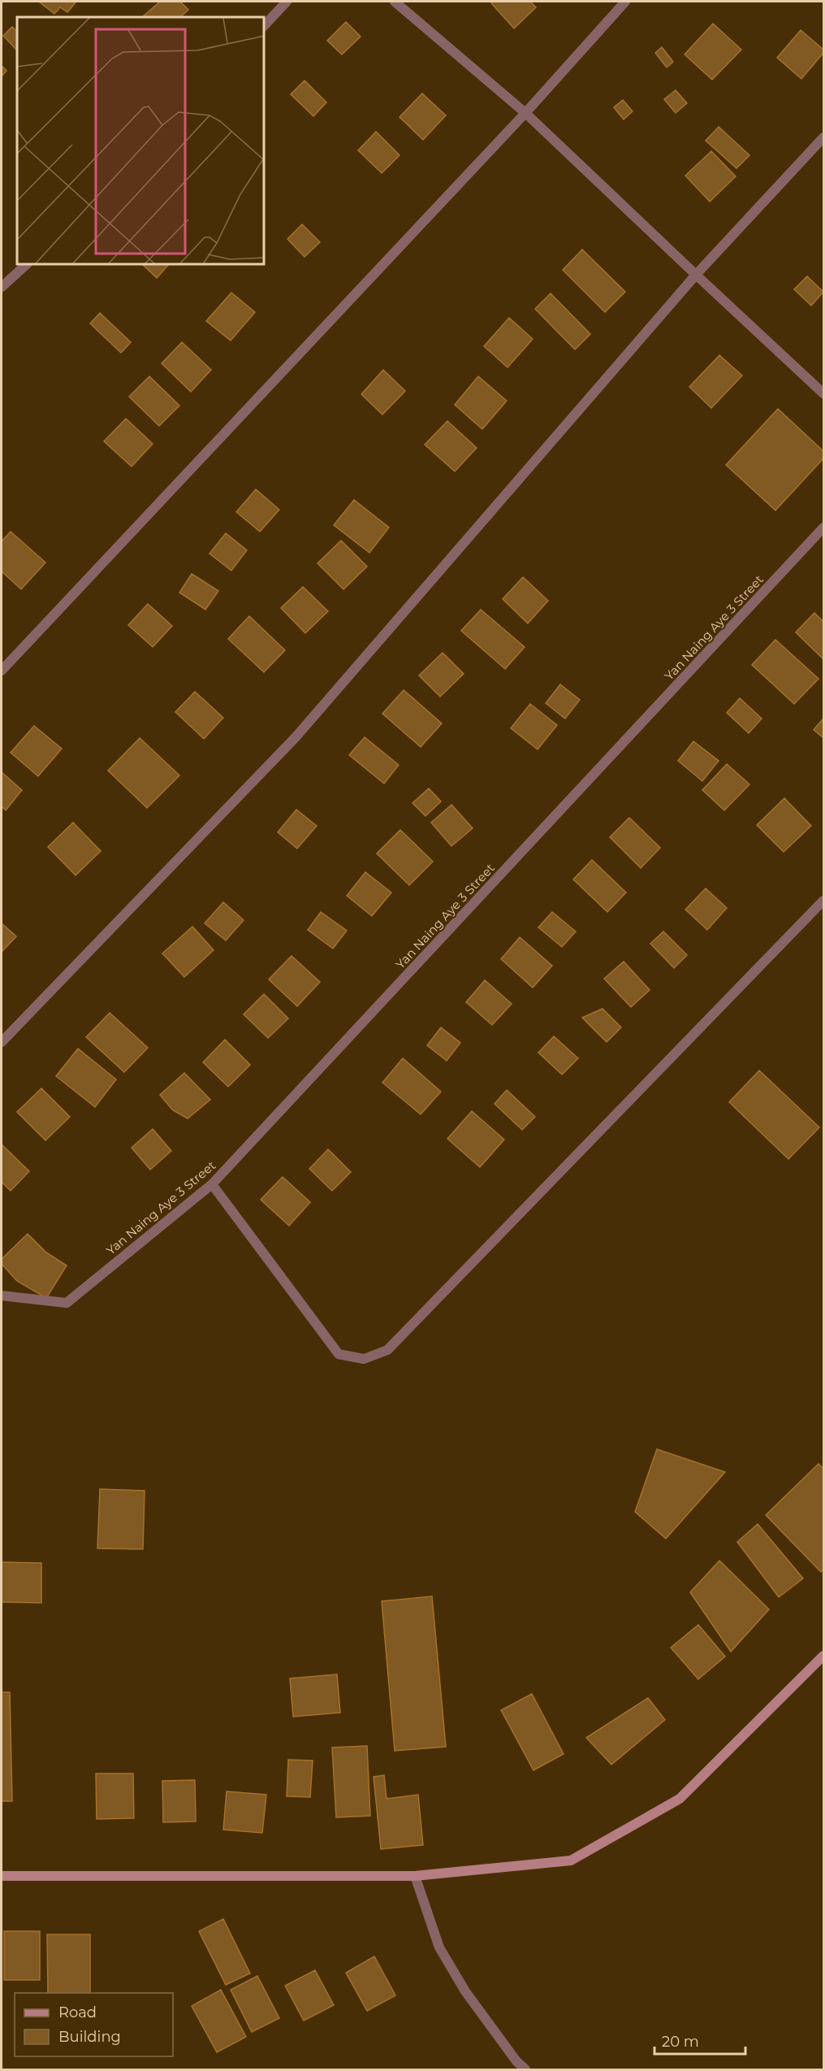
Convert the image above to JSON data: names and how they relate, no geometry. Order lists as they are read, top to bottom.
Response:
{
  "streets": {
    "street": ["Yan Naing Aye 3 Street"]
  },
  "legend": ["Road", "Building"],
  "scale_bar": "20 m"
}
